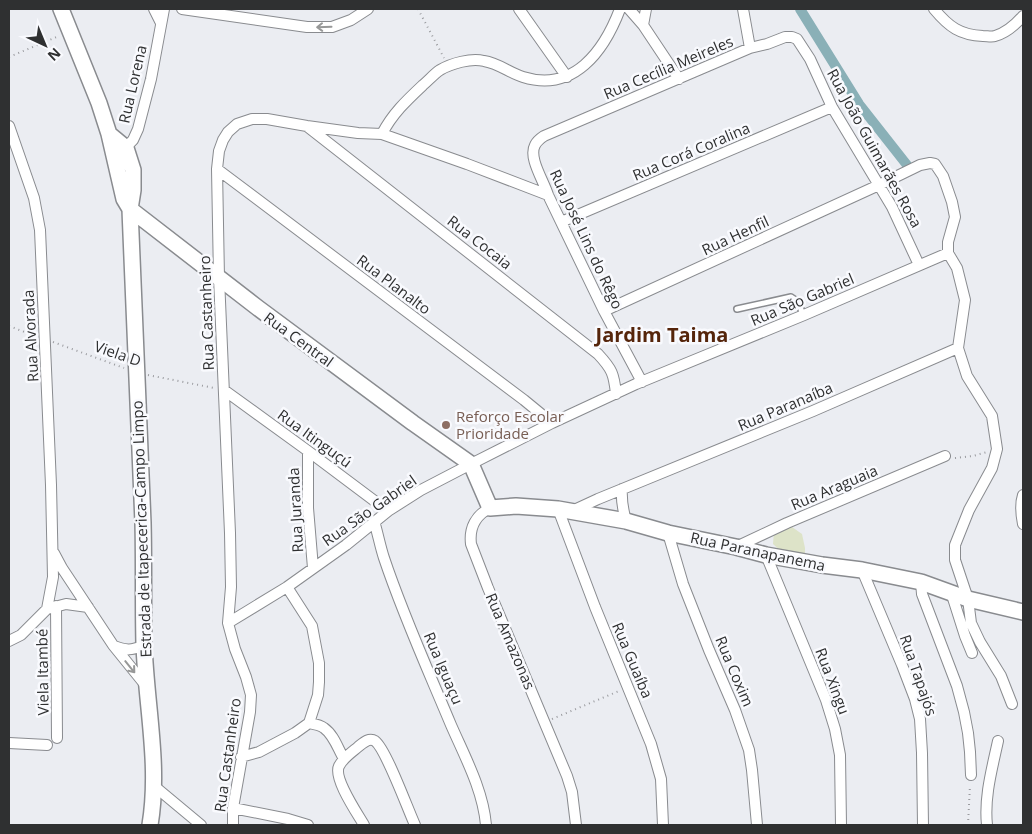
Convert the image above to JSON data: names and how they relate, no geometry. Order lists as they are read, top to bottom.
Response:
{
  "streets": {
    "street": [
      "Rua Cecília Meireles",
      "Rua Lorena",
      "Rua João Guimarães Rosa",
      "Rua Corá Coralina",
      "Rua Henfil",
      "Rua José Lins do Rêgo",
      "Rua Cocaia",
      "Rua Planalto",
      "Rua São Gabriel",
      "Rua Castanheiro",
      "Rua Alvorada",
      "Rua Central",
      "Rua Paranaíba",
      "Rua Itinguçú",
      "Rua Araguaia",
      "Rua Juranda",
      "Estrada de Itapecerica-Campo Limpo",
      "Rua Paranapanema",
      "Rua Amazonas",
      "Rua Guaíba",
      "Rua Iguaçu",
      "Rua Coxim",
      "Viela Itambé",
      "Rua Tapajós",
      "Rua Xingu"
    ],
    "path": ["Viela D"]
  },
  "crossings": [
    ["Rua Cecília Meireles", "Rua João Guimarães Rosa"],
    ["Rua Cecília Meireles", "Rua José Lins do Rêgo"],
    ["Rua Lorena", "Estrada de Itapecerica-Campo Limpo"],
    ["Rua João Guimarães Rosa", "Rua Corá Coralina"],
    ["Rua João Guimarães Rosa", "Rua Henfil"],
    ["Rua João Guimarães Rosa", "Rua São Gabriel"],
    ["Rua Corá Coralina", "Rua José Lins do Rêgo"],
    ["Rua Henfil", "Rua José Lins do Rêgo"],
    ["Rua Henfil", "Rua São Gabriel"],
    ["Rua José Lins do Rêgo", "Rua São Gabriel"],
    ["Rua José Lins do Rêgo", "Rua Castanheiro"],
    ["Rua Cocaia", "Rua São Gabriel"],
    ["Rua Cocaia", "Rua Castanheiro"],
    ["Rua Planalto", "Rua São Gabriel"],
    ["Rua Planalto", "Rua Castanheiro"],
    ["Rua São Gabriel", "Rua Castanheiro"],
    ["Rua São Gabriel", "Rua Central"],
    ["Rua São Gabriel", "Rua Itinguçú"],
    ["Rua São Gabriel", "Rua Juranda"],
    ["Rua São Gabriel", "Rua Iguaçu"],
    ["Rua Castanheiro", "Rua Central"],
    ["Rua Castanheiro", "Viela D"],
    ["Rua Castanheiro", "Rua Itinguçú"],
    ["Rua Alvorada", "Viela D"],
    ["Rua Alvorada", "Estrada de Itapecerica-Campo Limpo"],
    ["Rua Alvorada", "Viela Itambé"],
    ["Rua Central", "Estrada de Itapecerica-Campo Limpo"],
    ["Viela D", "Rua Itinguçú"],
    ["Viela D", "Estrada de Itapecerica-Campo Limpo"],
    ["Rua Paranaíba", "Rua Paranapanema"],
    ["Rua Paranaíba", "Rua Guaíba"],
    ["Rua Itinguçú", "Rua Juranda"],
    ["Rua Araguaia", "Rua Paranapanema"],
    ["Rua Paranapanema", "Rua Amazonas"],
    ["Rua Paranapanema", "Rua Guaíba"],
    ["Rua Paranapanema", "Rua Coxim"],
    ["Rua Paranapanema", "Rua Tapajós"],
    ["Rua Paranapanema", "Rua Xingu"]
  ],
  "districts": ["Jardim Taima"],
  "places": ["Reforço Escolar Prioridade"],
  "north": "bottom right"
}
